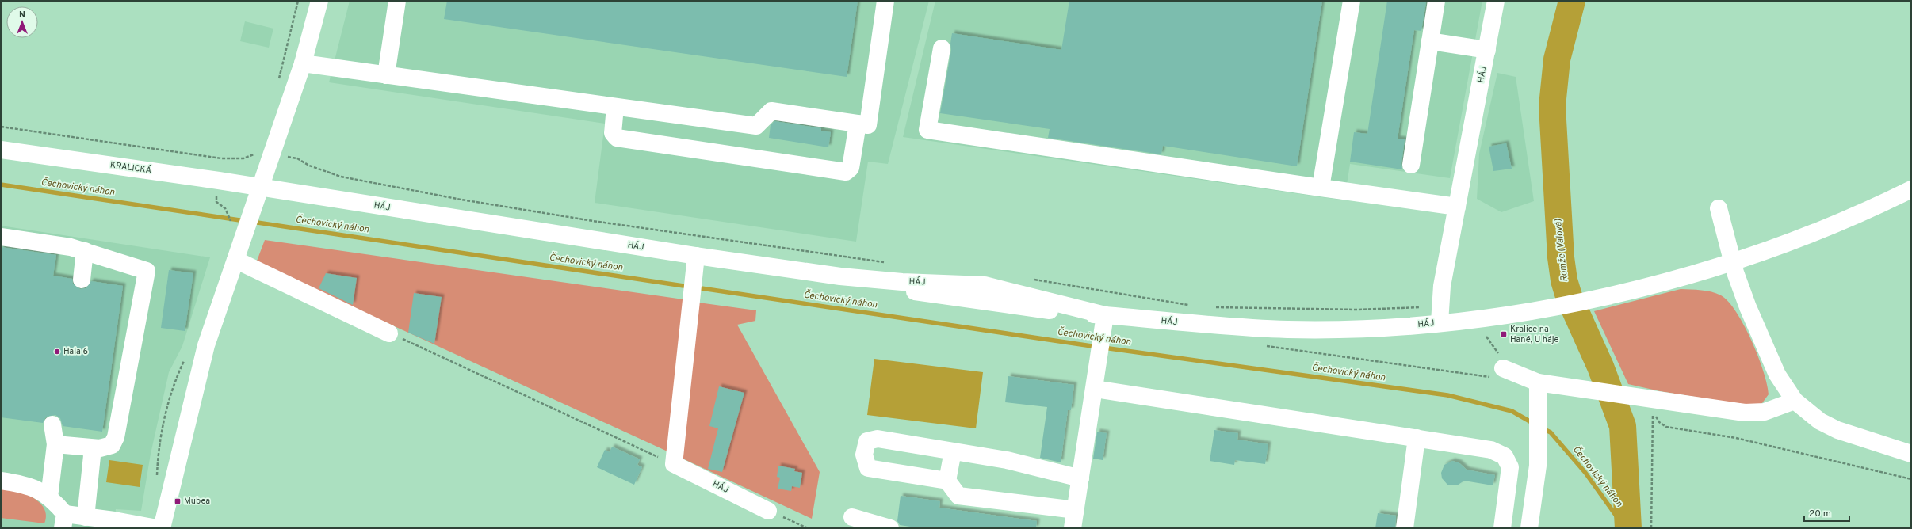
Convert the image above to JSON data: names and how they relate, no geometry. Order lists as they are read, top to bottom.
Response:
{
  "streets": {
    "main road": ["HÁJ", "KRALICKÁ"]
  },
  "crossings": [
    ["HÁJ", "KRALICKÁ"]
  ],
  "water": ["Čechovický náhon", "Romže (Valová)"],
  "places": {
    "transit": ["Kralice na Hané, U háje", "Mubea"],
    "other": ["Hala 6"]
  },
  "scale_bar": "20 m",
  "north": "top"
}
